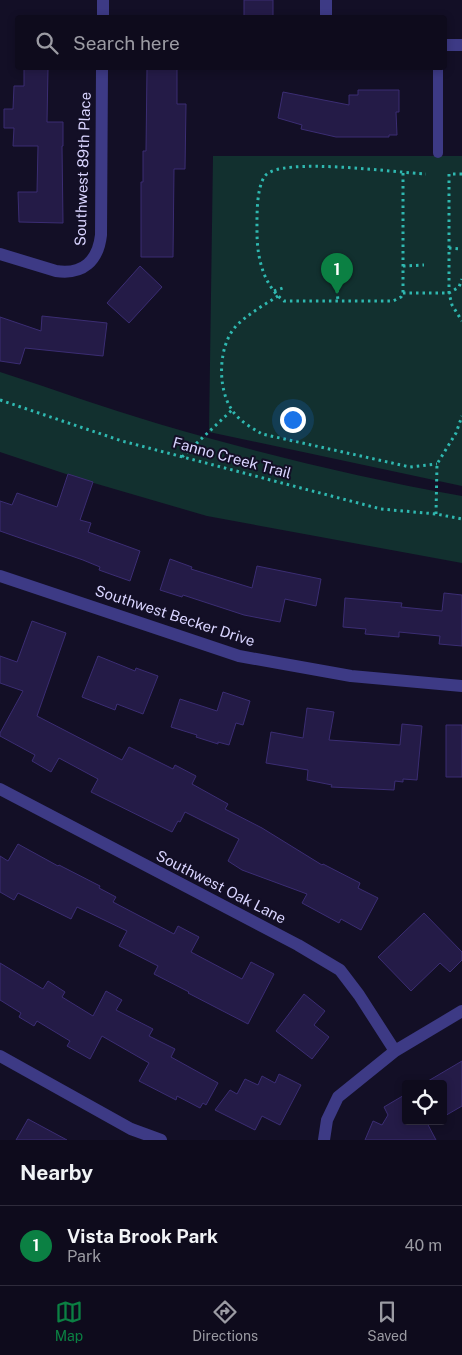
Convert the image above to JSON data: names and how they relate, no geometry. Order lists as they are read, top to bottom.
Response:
{
  "streets": {
    "street": ["Southwest 89th Place", "Southwest Becker Drive", "Southwest Oak Lane"],
    "path": ["Fanno Creek Trail"]
  },
  "page": {
    "search": "Search here",
    "pins": "1",
    "heading": "Nearby",
    "list": [
      {
        "mark": "1",
        "name": "Vista Brook Park",
        "note": "Park",
        "value": "40 m"
      }
    ],
    "nav": ["Map", "Directions", "Saved"]
  }
}
